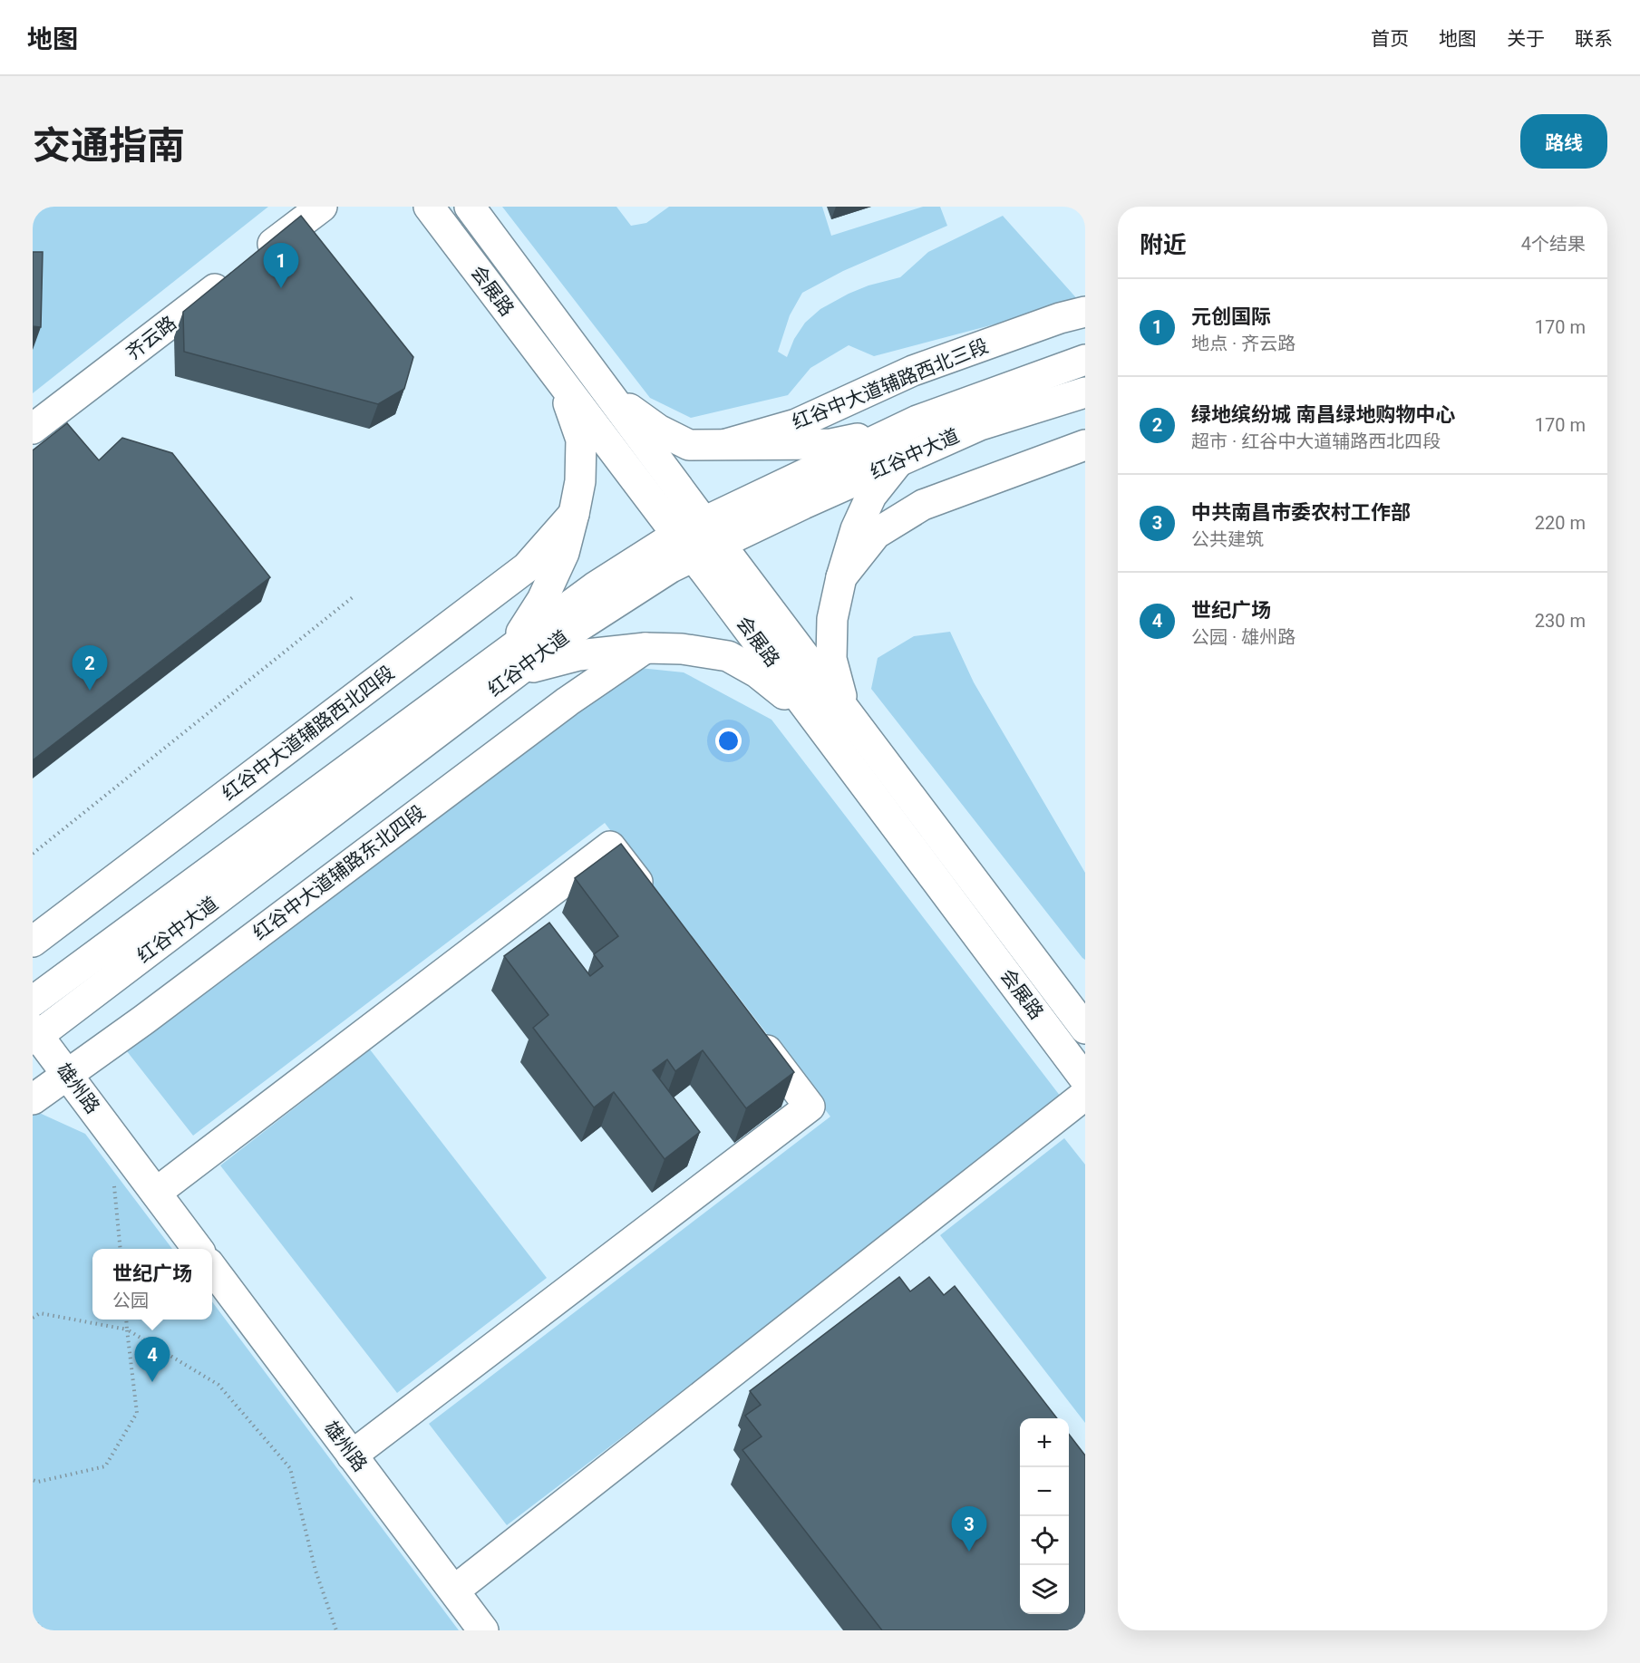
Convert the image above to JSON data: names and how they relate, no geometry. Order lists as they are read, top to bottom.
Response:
{
  "streets": {
    "main road": [
      "会展路",
      "齐云路",
      "红谷中大道辅路西北三段",
      "红谷中大道",
      "红谷中大道辅路西北四段",
      "红谷中大道辅路东北四段",
      "雄州路"
    ]
  },
  "crossings": [
    ["会展路", "红谷中大道"],
    ["红谷中大道", "雄州路"],
    ["红谷中大道辅路东北四段", "雄州路"]
  ],
  "page": {
    "header": "地图",
    "nav": [
      "首页",
      "地图",
      "关于",
      "联系"
    ],
    "title": "交通指南",
    "buttons": "路线",
    "heading": ["附近", "4个结果"],
    "pins": [
      "1",
      "2",
      "4",
      "3"
    ],
    "list": [
      {
        "mark": "1",
        "name": "元创国际",
        "note": "地点 · 齐云路",
        "value": "170 m"
      },
      {
        "mark": "2",
        "name": "绿地缤纷城 南昌绿地购物中心",
        "note": "超市 · 红谷中大道辅路西北四段",
        "value": "170 m"
      },
      {
        "mark": "3",
        "name": "中共南昌市委农村工作部",
        "note": "公共建筑",
        "value": "220 m"
      },
      {
        "mark": "4",
        "name": "世纪广场",
        "note": "公园 · 雄州路",
        "value": "230 m"
      }
    ],
    "popup": ["世纪广场", "公园"],
    "map_buttons": ["+", "−"]
  }
}
